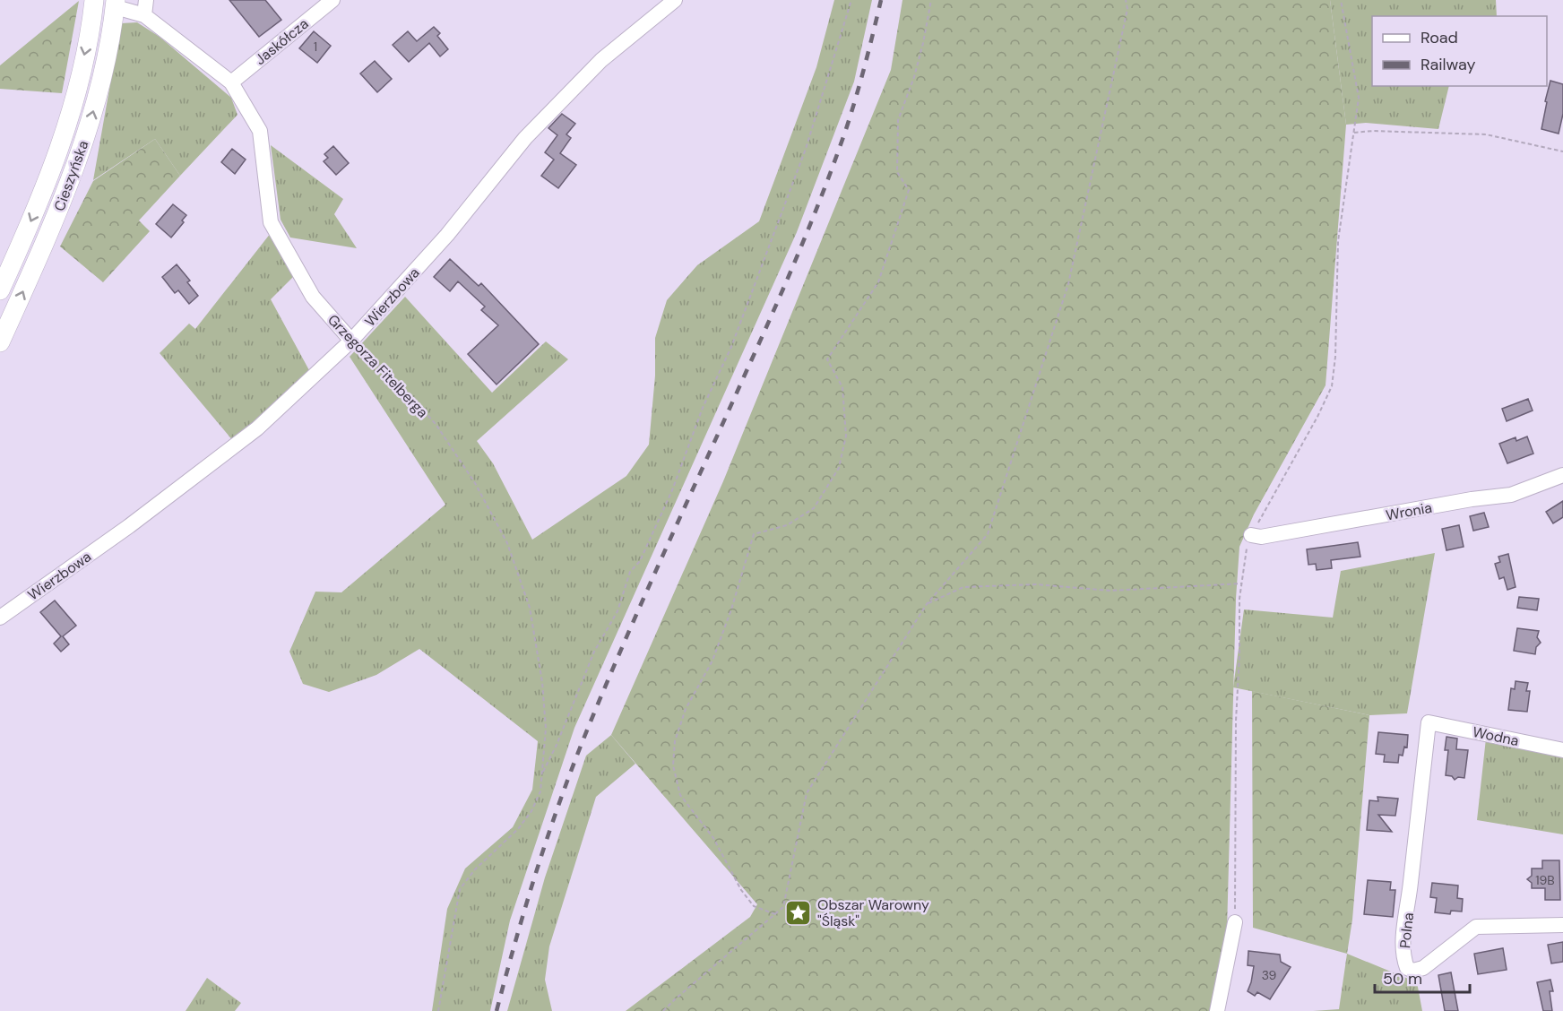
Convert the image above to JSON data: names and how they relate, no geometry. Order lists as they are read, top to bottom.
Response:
{
  "streets": {
    "main road": ["Cieszyńska"],
    "street": [
      "Jaskółcza",
      "Wierzbowa",
      "Grzegorza Fitelberga",
      "Wronia",
      "Wodna",
      "Polna"
    ]
  },
  "crossings": [
    ["Jaskółcza", "Grzegorza Fitelberga"],
    ["Cieszyńska", "Grzegorza Fitelberga"],
    ["Wierzbowa", "Grzegorza Fitelberga"],
    ["Wodna", "Polna"]
  ],
  "places": {
    "place": ["Obszar Warowny \"Śląsk\""]
  },
  "house_numbers": ["1", "19B", "39"],
  "legend": ["Road", "Railway"],
  "scale_bar": "50 m"
}
